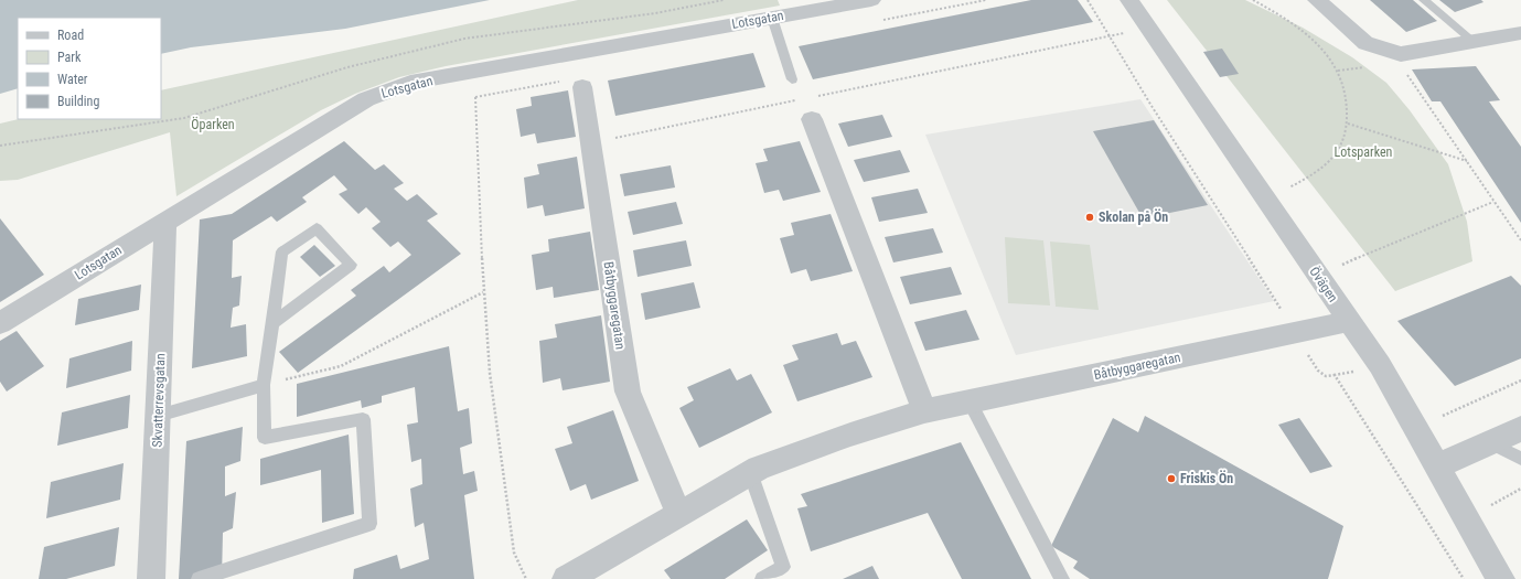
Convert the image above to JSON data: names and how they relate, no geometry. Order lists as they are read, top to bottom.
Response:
{
  "streets": {
    "street": [
      "Lotsgatan",
      "Övägen",
      "Båtbyggaregatan",
      "Skvatterrevsgatan"
    ]
  },
  "crossings": [
    ["Lotsgatan", "Skvatterrevsgatan"],
    ["Övägen", "Båtbyggaregatan"]
  ],
  "parks": ["Öparken", "Lotsparken"],
  "places": ["Skolan på Ön", "Friskis Ön"],
  "legend": [
    "Road",
    "Park",
    "Water",
    "Building"
  ]
}
